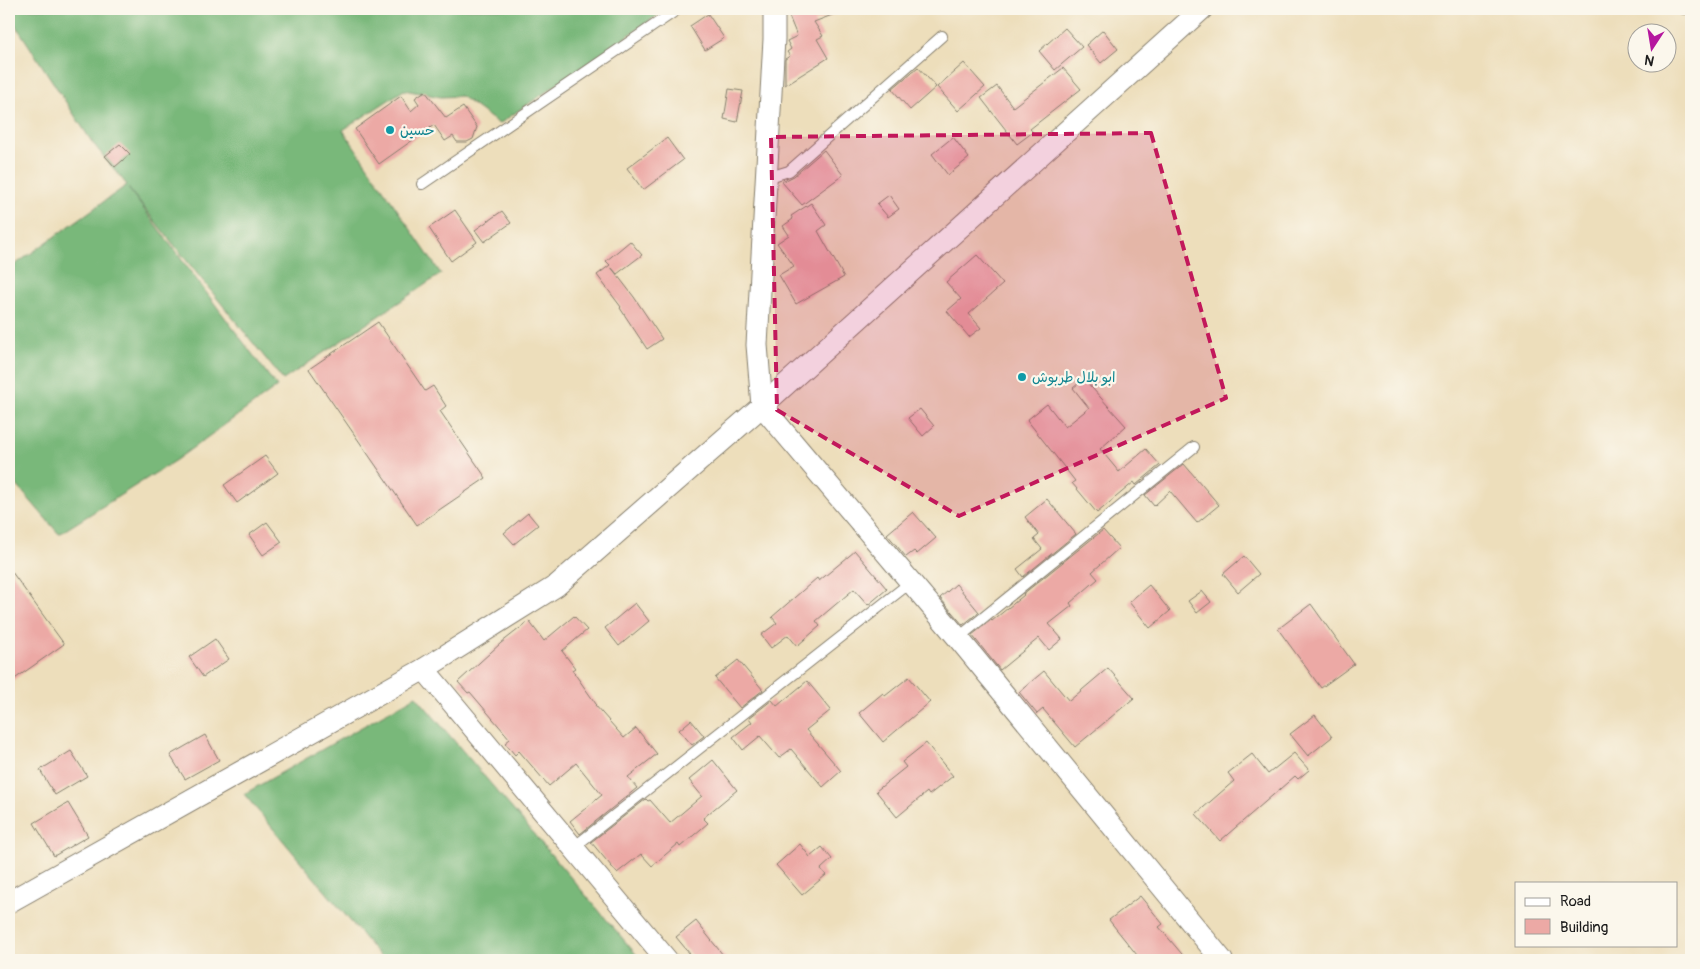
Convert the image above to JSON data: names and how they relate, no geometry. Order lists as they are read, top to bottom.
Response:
{
  "places": ["حسين", "ابو بلال طربوش"],
  "legend": ["Road", "Building"],
  "north": "bottom"
}
